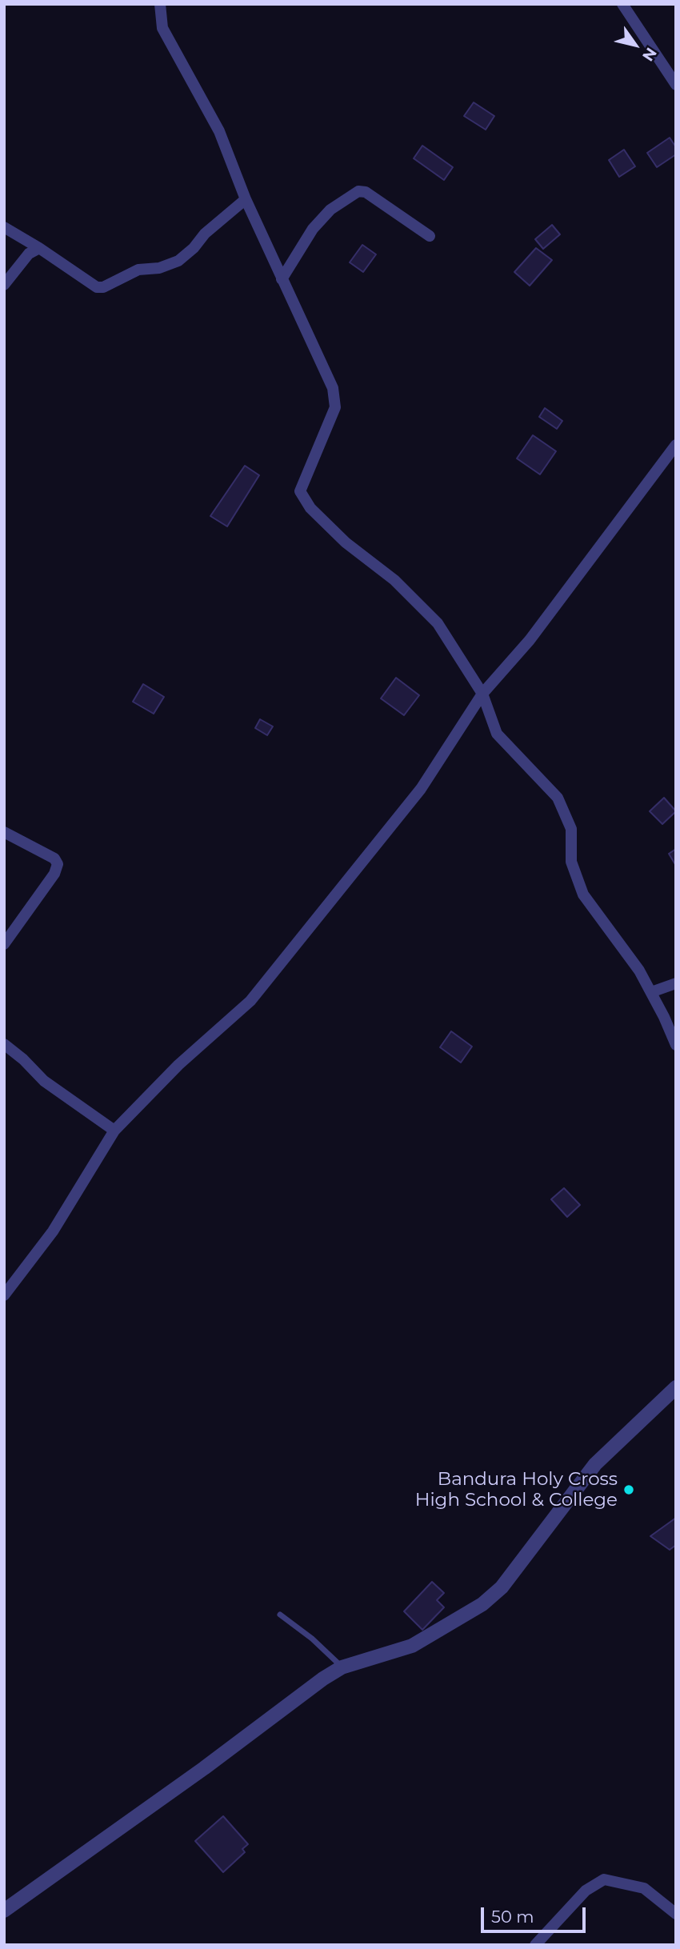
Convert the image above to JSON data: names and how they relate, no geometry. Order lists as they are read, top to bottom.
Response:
{
  "places": ["Bandura Holy Cross High School & College"],
  "scale_bar": "50 m",
  "north": "bottom right"
}
